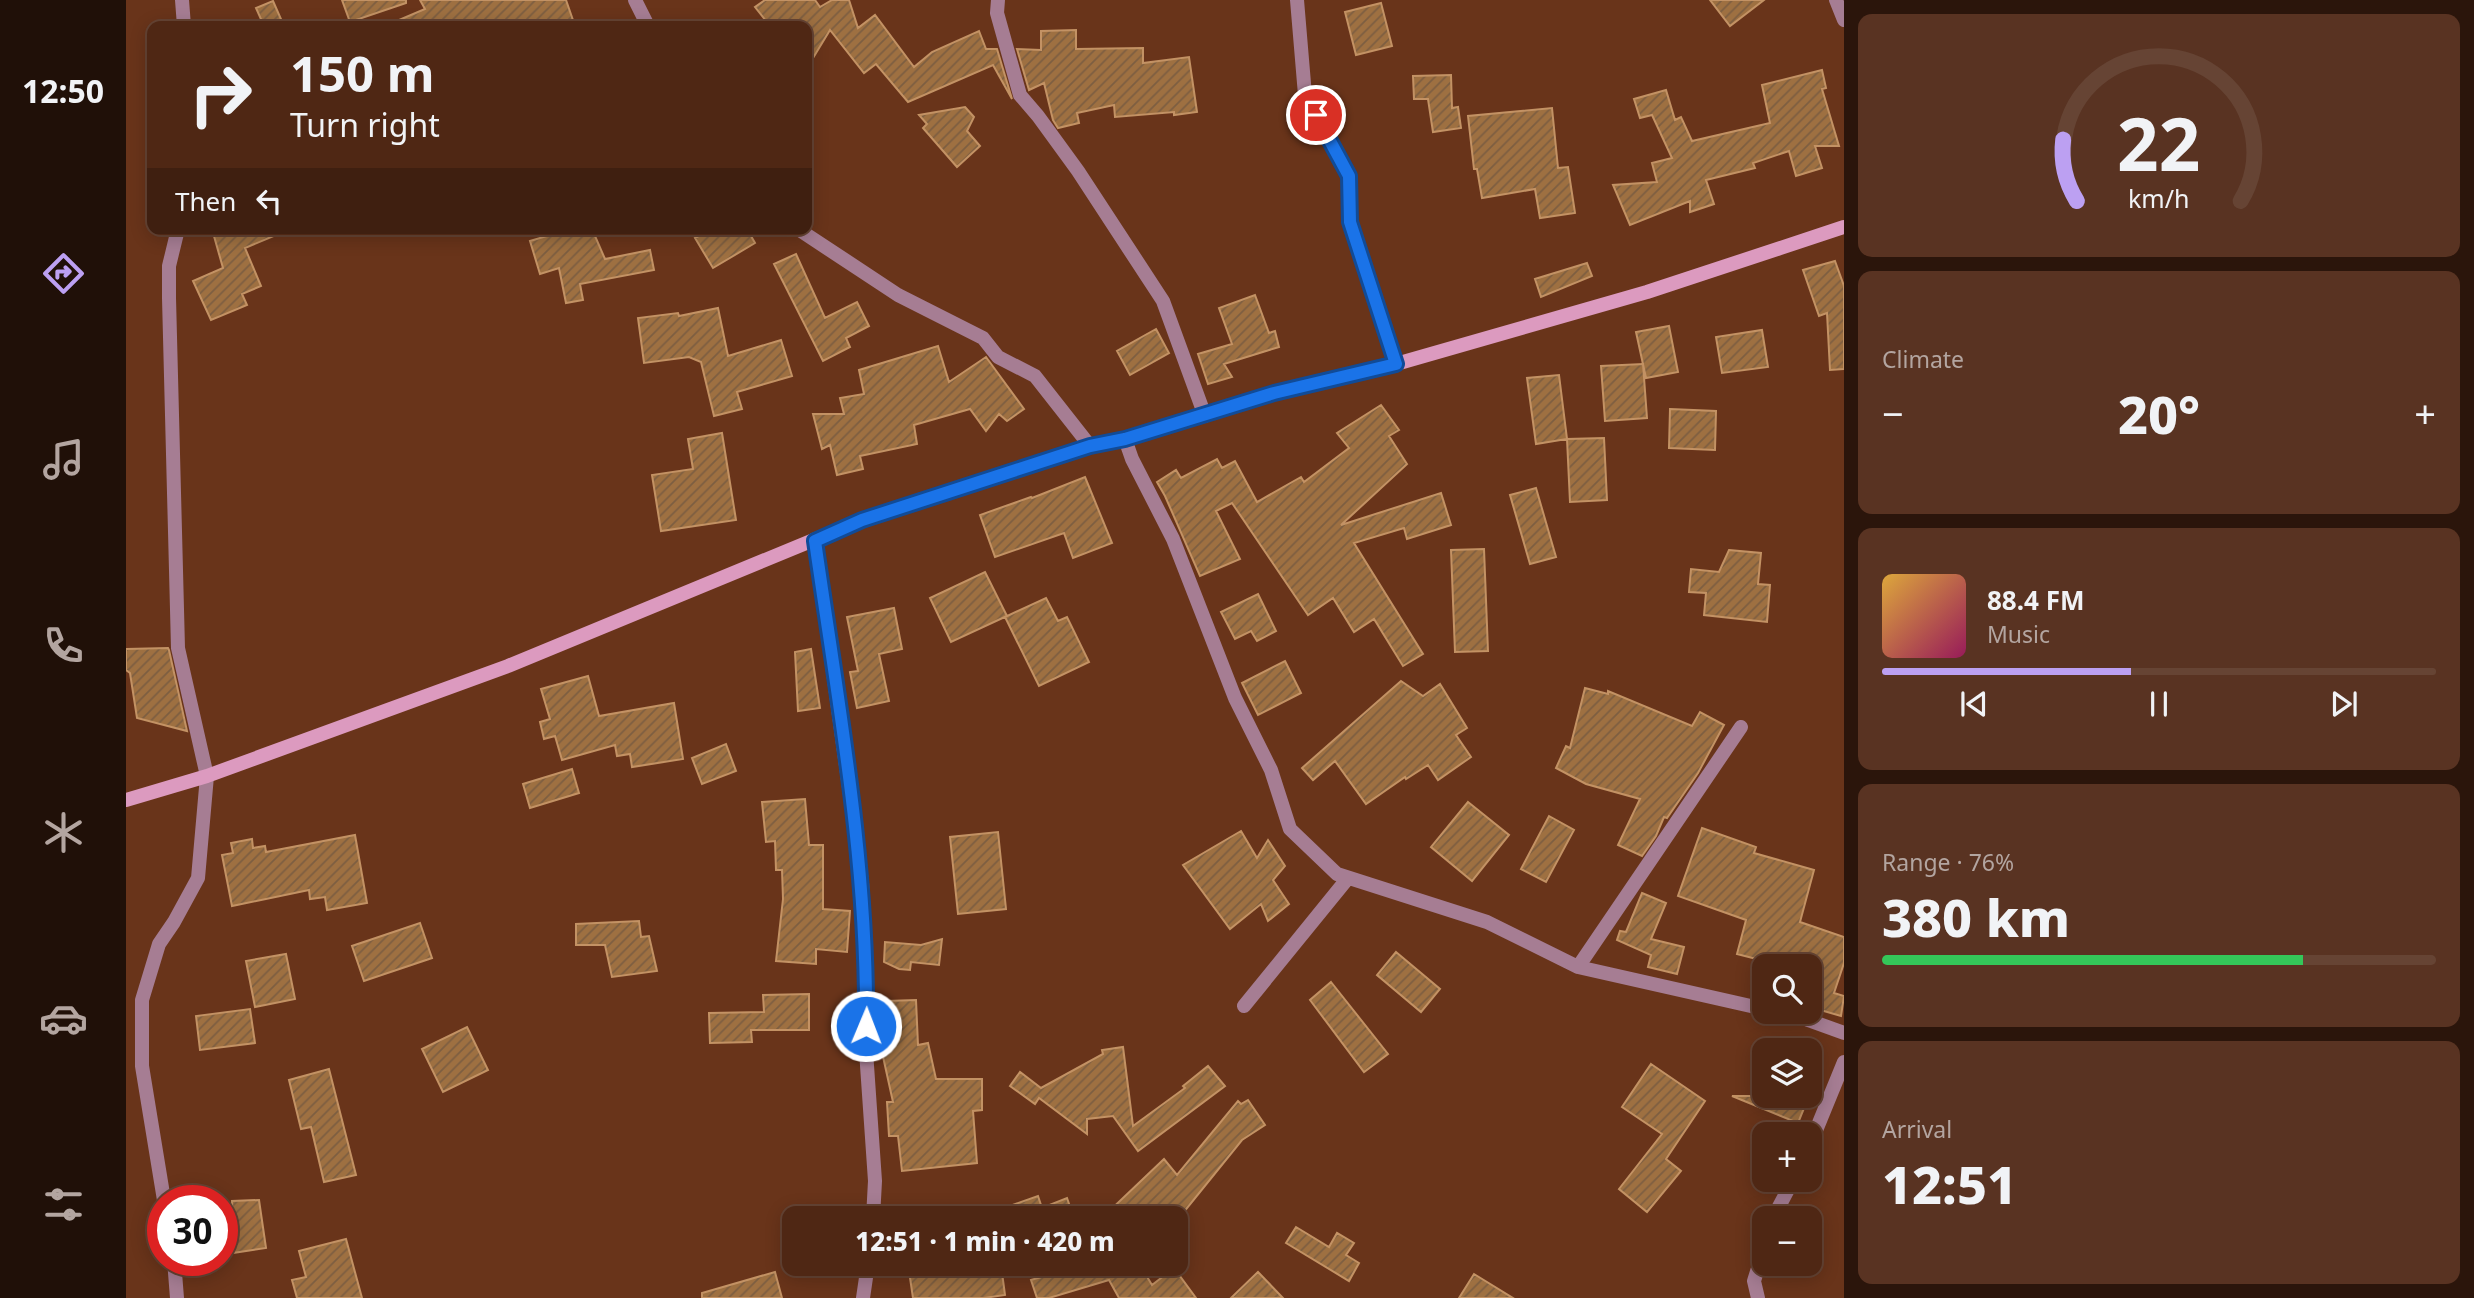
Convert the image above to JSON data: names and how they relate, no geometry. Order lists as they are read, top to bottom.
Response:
{
  "page": {
    "tabs": "12:50",
    "turn": ["150 m", "Turn right"],
    "then": "Then",
    "tile": [
      "Climate",
      ["Range · 76%", "380 km"],
      ["Arrival", "12:51"]
    ],
    "heat": ["−", "20°", "+"],
    "song": ["88.4 FM", "Music"],
    "map_buttons": ["+", "−"],
    "limit": "30",
    "trip": "12:51 · 1 min · 420 m",
    "gauge": ["22", "km/h"]
  }
}
